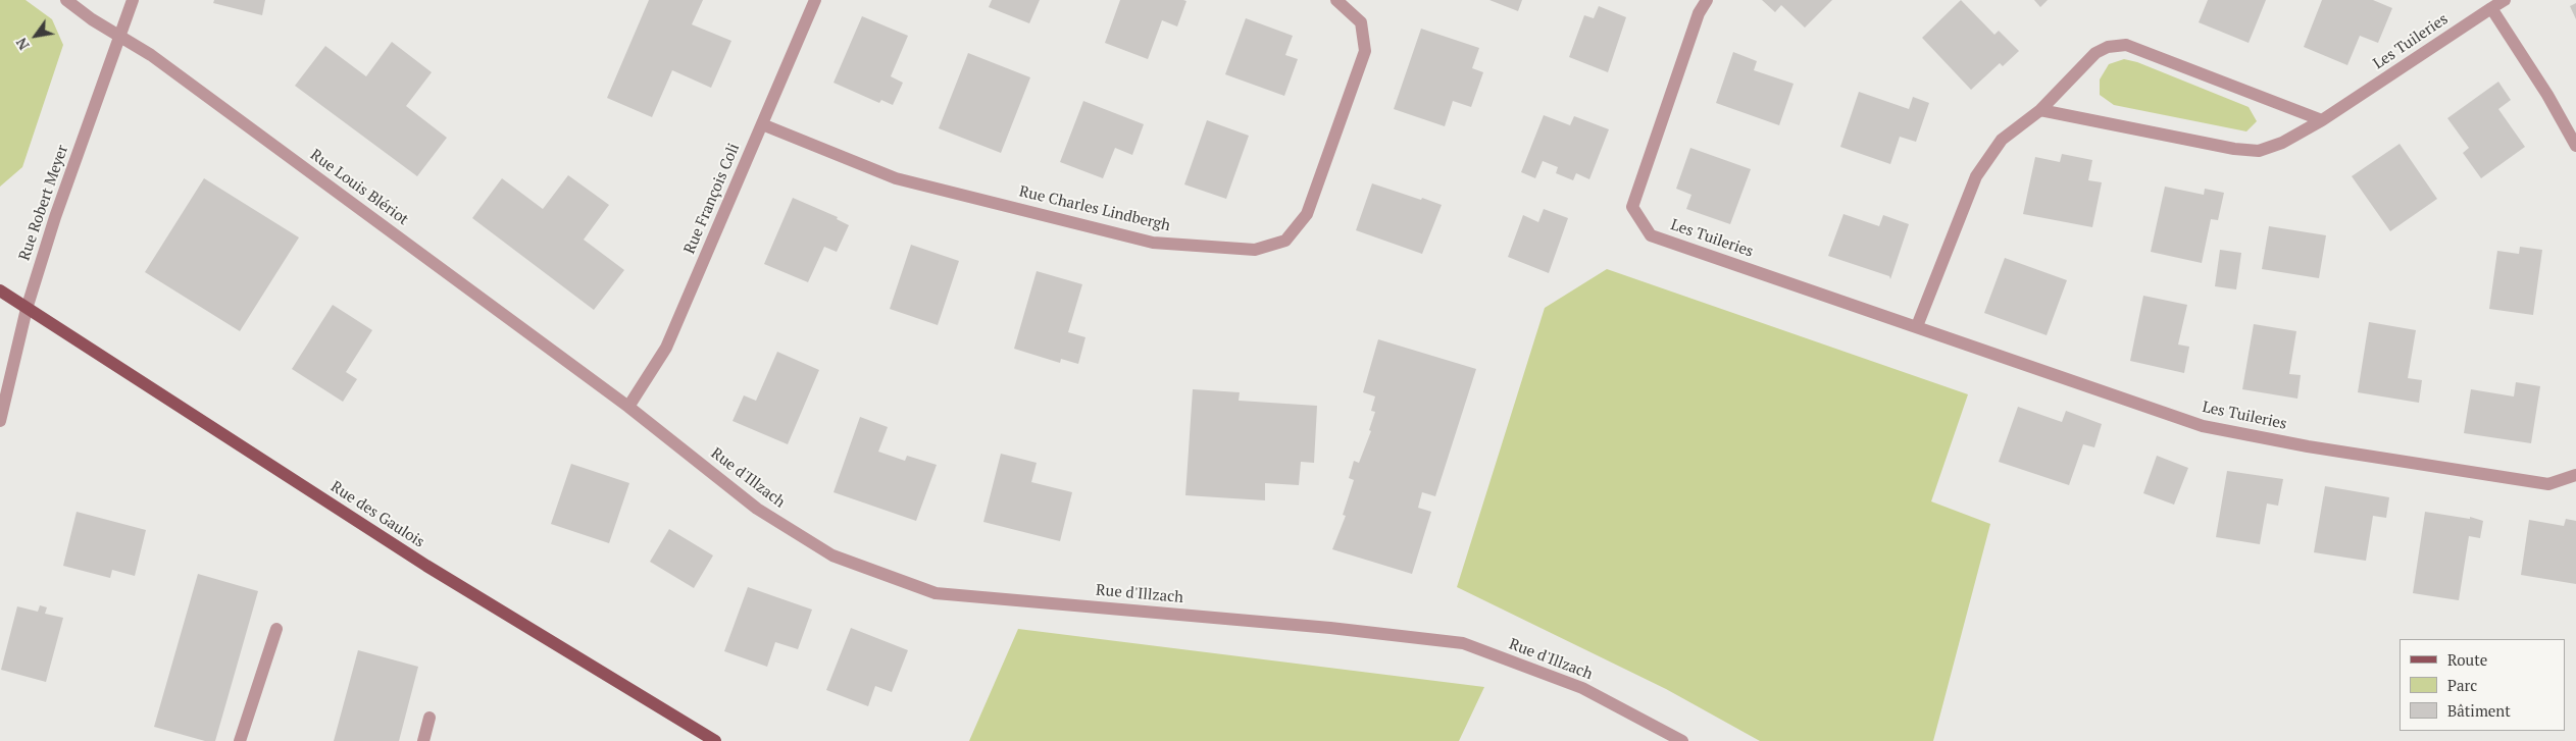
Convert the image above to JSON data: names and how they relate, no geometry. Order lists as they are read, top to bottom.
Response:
{
  "streets": {
    "main road": ["Rue des Gaulois"],
    "street": [
      "Les Tuileries",
      "Rue Louis Blériot",
      "Rue François Coli",
      "Rue Robert Meyer",
      "Rue Charles Lindbergh",
      "Rue d'Illzach"
    ]
  },
  "crossings": [
    ["Rue Louis Blériot", "Rue François Coli"],
    ["Rue Louis Blériot", "Rue Robert Meyer"],
    ["Rue Louis Blériot", "Rue d'Illzach"],
    ["Rue François Coli", "Rue Charles Lindbergh"],
    ["Rue François Coli", "Rue d'Illzach"],
    ["Rue Robert Meyer", "Rue des Gaulois"]
  ],
  "legend": ["Route", "Parc", "Bâtiment"],
  "north": "bottom left"
}
